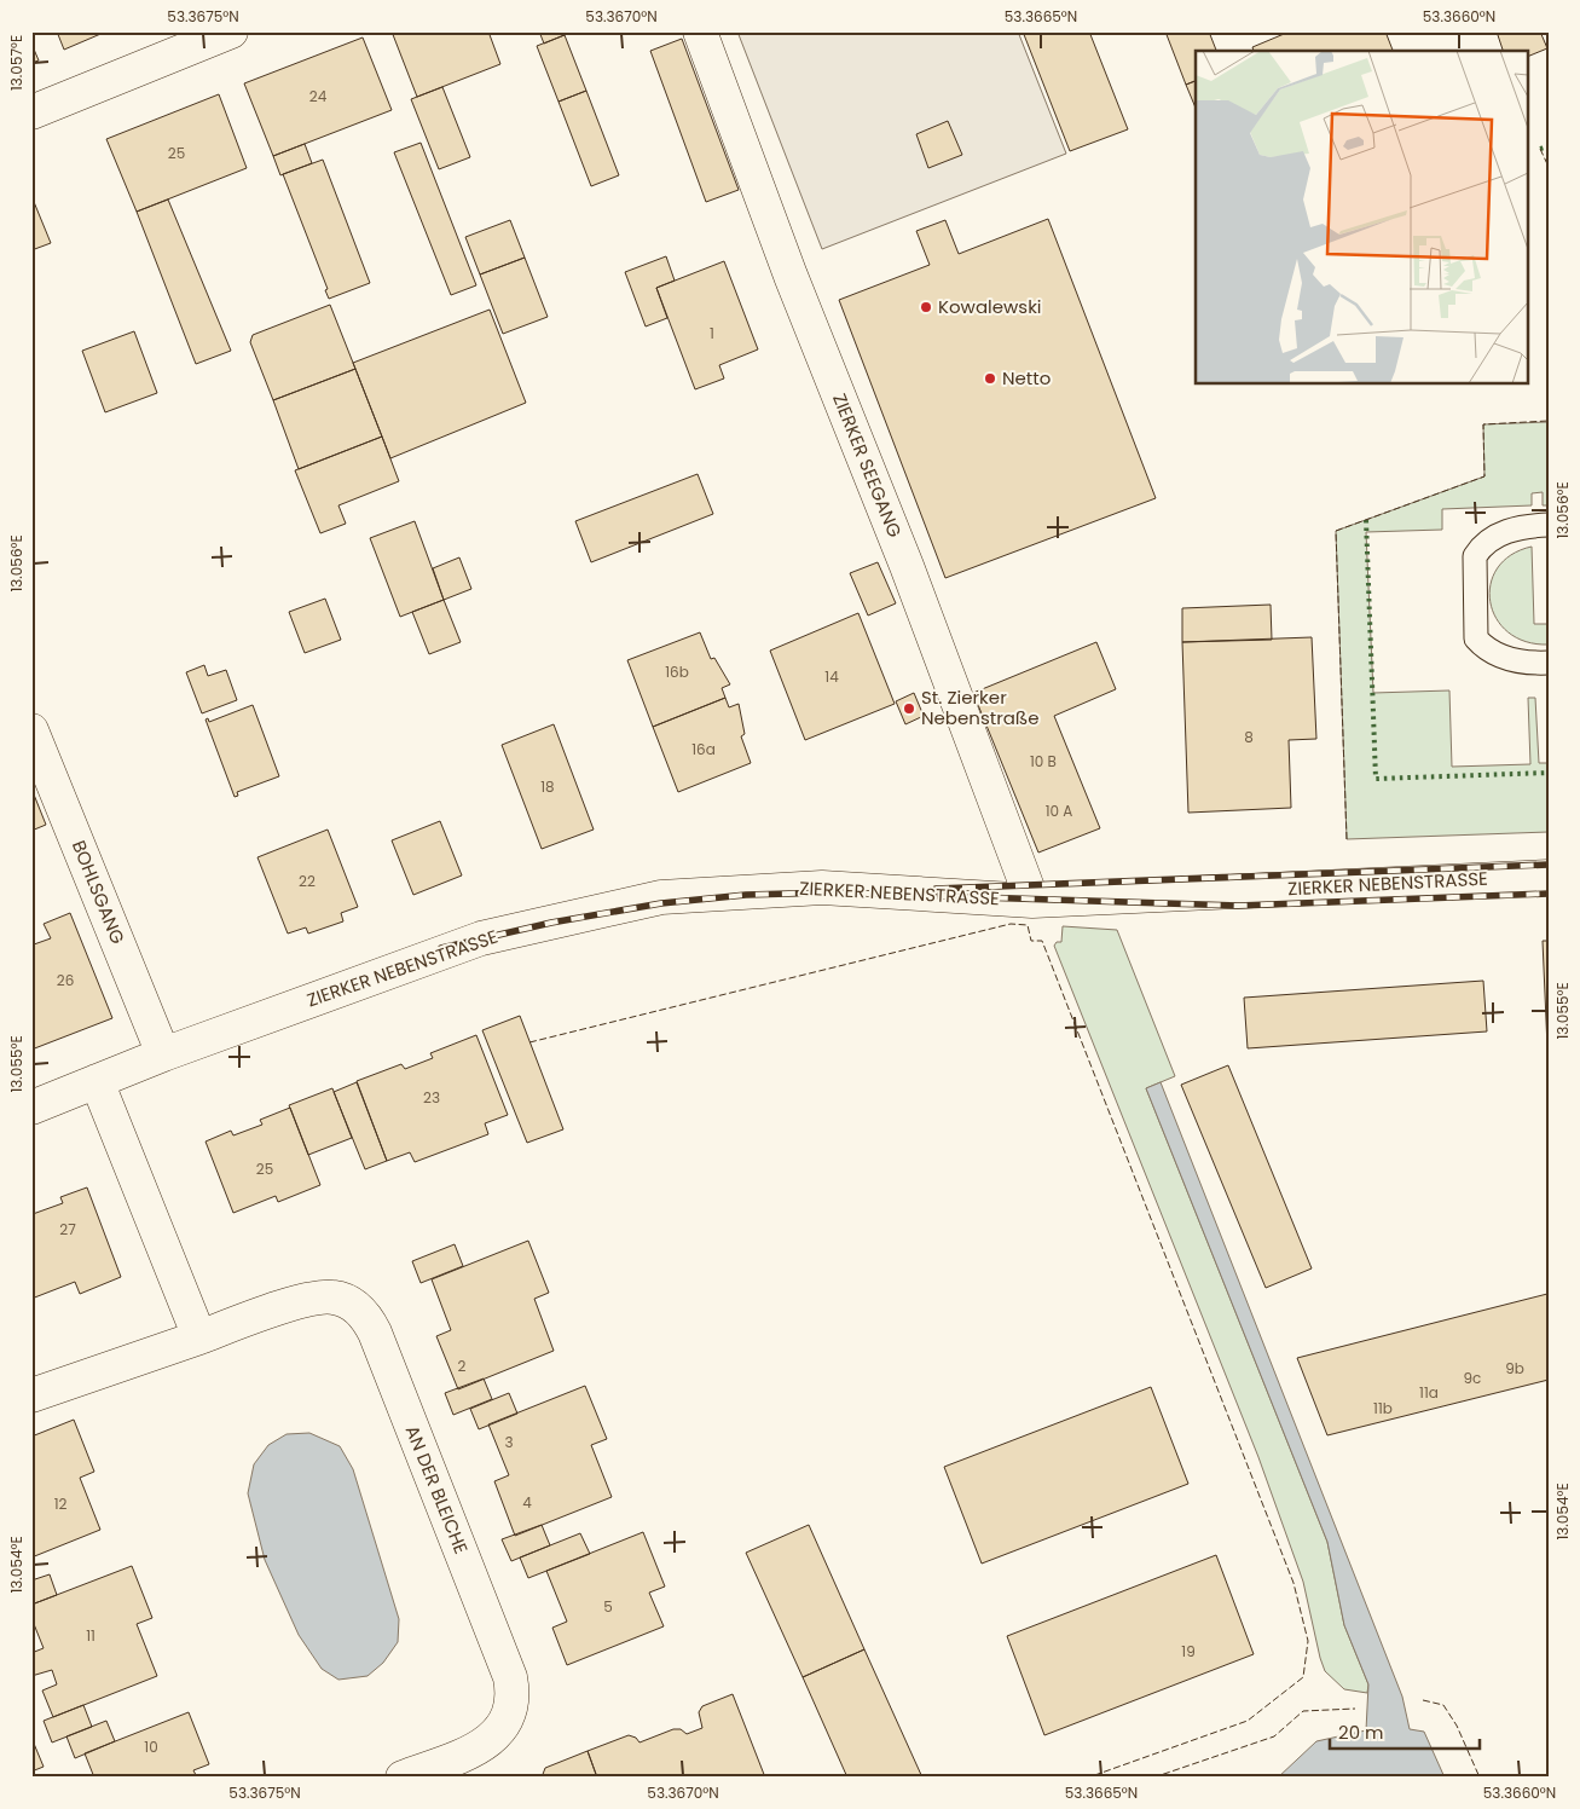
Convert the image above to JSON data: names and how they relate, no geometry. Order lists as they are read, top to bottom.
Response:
{
  "streets": {
    "street": [
      "ZIERKER SEEGANG",
      "ZIERKER NEBENSTRASSE",
      "BOHLSGANG",
      "AN DER BLEICHE"
    ]
  },
  "crossings": [
    ["ZIERKER SEEGANG", "ZIERKER NEBENSTRASSE"],
    ["ZIERKER NEBENSTRASSE", "BOHLSGANG"]
  ],
  "places": ["Kowalewski", "Netto", "St. Zierker Nebenstraße"],
  "house_numbers": [
    "24",
    "25",
    "1",
    "16b",
    "14",
    "8",
    "16a",
    "10 B",
    "18",
    "10 A",
    "22",
    "26",
    "23",
    "25",
    "27",
    "2",
    "9b",
    "9c",
    "11a",
    "11b",
    "3",
    "4",
    "12",
    "5",
    "11",
    "19",
    "10"
  ],
  "scale_bar": "20 m",
  "coordinates": [
    "53.3675°N",
    "53.3670°N",
    "53.3665°N",
    "53.3660°N",
    "13.057°E",
    "13.056°E",
    "13.055°E",
    "13.054°E"
  ]
}
